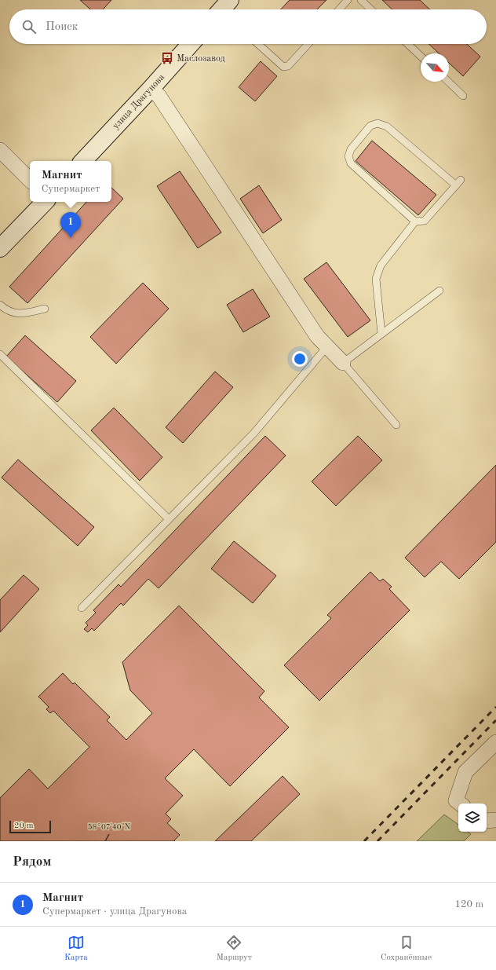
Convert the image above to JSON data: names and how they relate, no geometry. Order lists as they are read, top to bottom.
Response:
{
  "streets": {
    "main road": ["улица Драгунова"]
  },
  "places": {
    "bus stop": ["Маслозавод"]
  },
  "scale_bar": "20 m",
  "north": "bottom right",
  "page": {
    "search": "Поиск",
    "popup": ["Магнит", "Супермаркет"],
    "pins": "1",
    "scale": "20 m",
    "heading": "Рядом",
    "list": [
      {
        "mark": "1",
        "name": "Магнит",
        "note": "Супермаркет · улица Драгунова",
        "value": "120 m"
      }
    ],
    "nav": ["Карта", "Маршрут", "Сохранённые"]
  },
  "coordinates": ["58°07'40\"N"]
}
